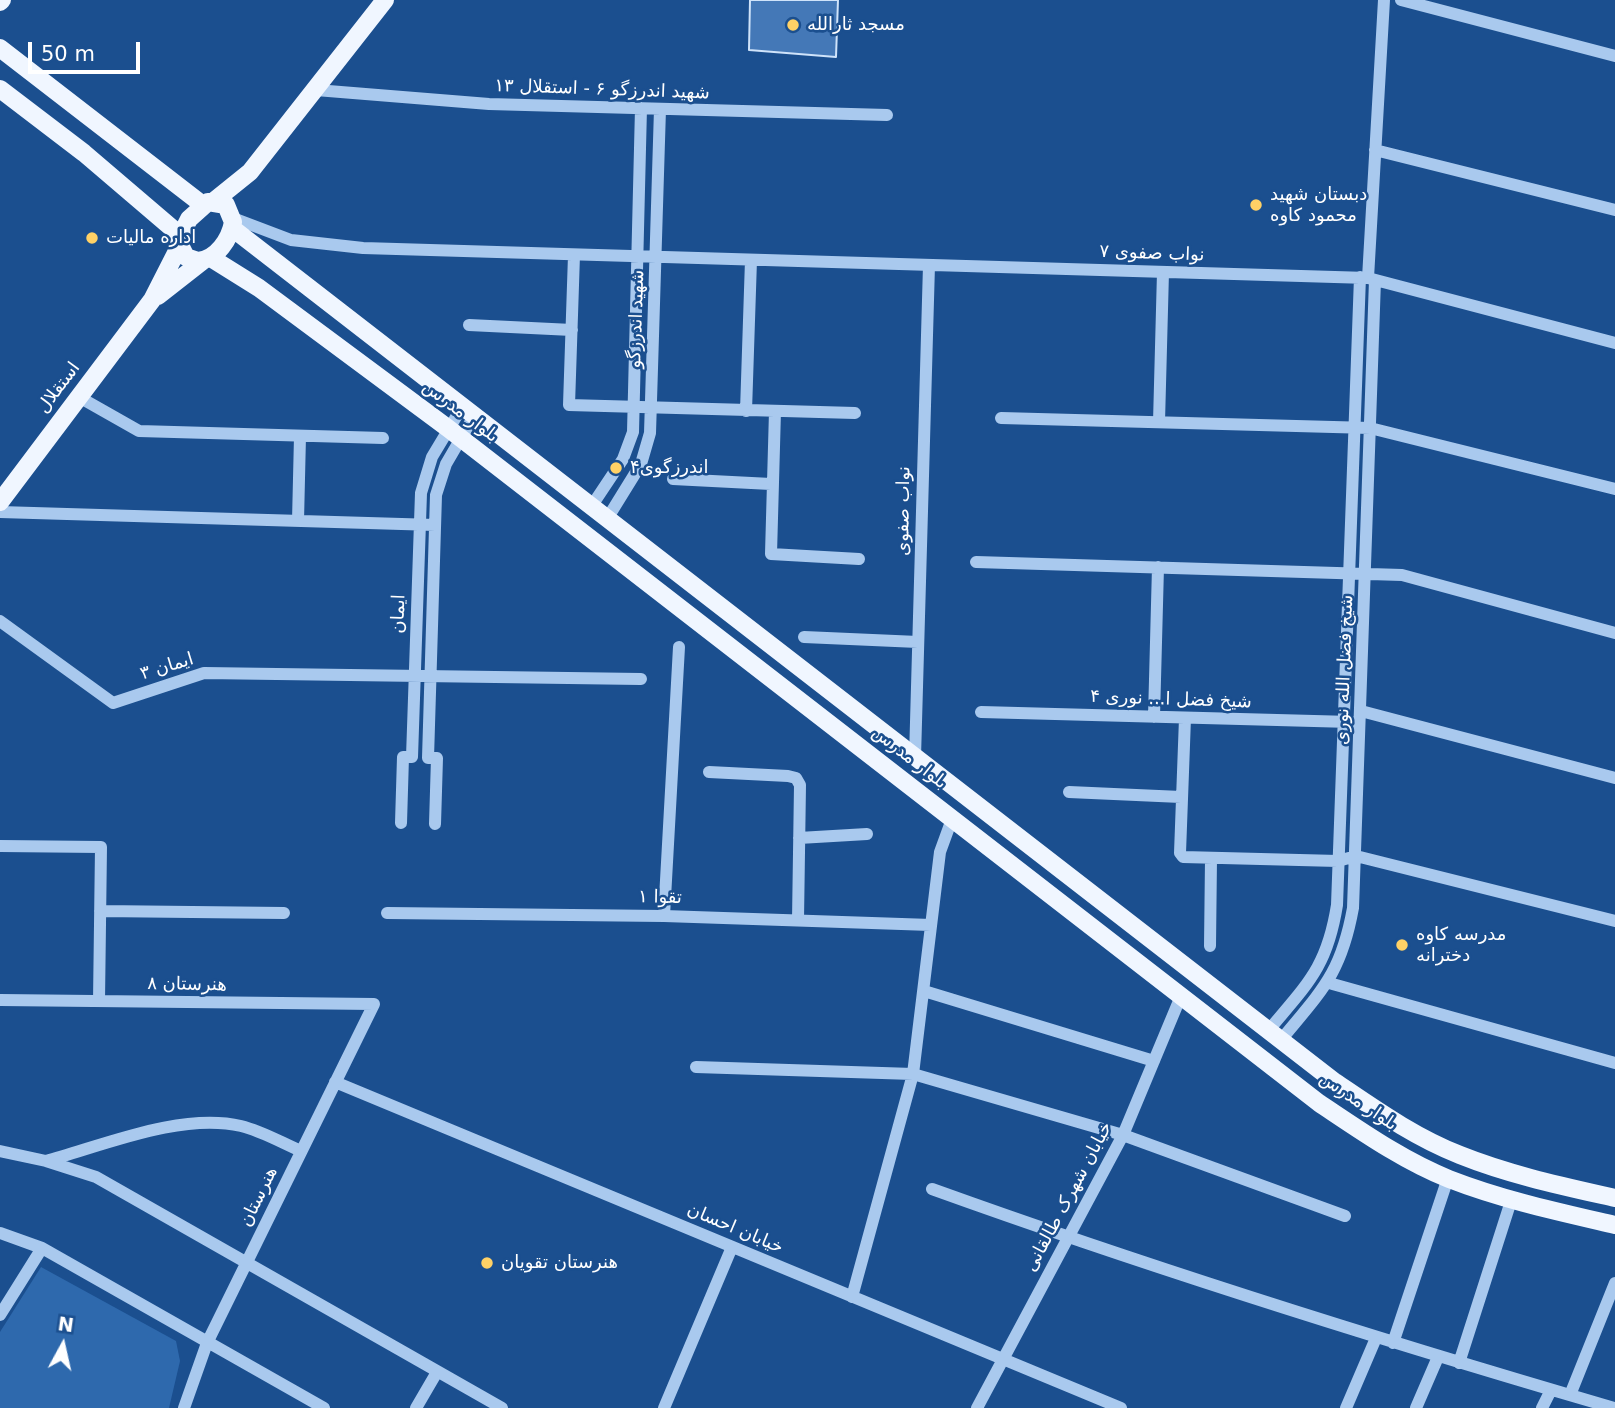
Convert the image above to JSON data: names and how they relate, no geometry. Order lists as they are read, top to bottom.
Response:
{
  "streets": {
    "main road": ["استقلال", "بلوار مدرس"],
    "street": [
      "شهید اندرزگو ۶ - استقلال ۱۳",
      "نواب صفوی ۷",
      "شهید اندرزگو",
      "نواب صفوی",
      "ایمان",
      "ایمان ۳",
      "شیخ فضل الله نوری",
      "شیخ فضل ا... نوری ۴",
      "تقوا ۱",
      "هنرستان ۸",
      "هنرستان",
      "خیابان شهرک طالقانی",
      "خیابان احسان"
    ]
  },
  "crossings": [
    ["شهید اندرزگو ۶ - استقلال ۱۳", "شهید اندرزگو"],
    ["نواب صفوی ۷", "شهید اندرزگو"],
    ["نواب صفوی ۷", "استقلال"],
    ["نواب صفوی ۷", "بلوار مدرس"],
    ["نواب صفوی ۷", "نواب صفوی"],
    ["نواب صفوی ۷", "شیخ فضل الله نوری"],
    ["شهید اندرزگو", "بلوار مدرس"],
    ["استقلال", "بلوار مدرس"],
    ["بلوار مدرس", "نواب صفوی"],
    ["بلوار مدرس", "ایمان"],
    ["بلوار مدرس", "شیخ فضل الله نوری"],
    ["بلوار مدرس", "خیابان شهرک طالقانی"],
    ["ایمان", "ایمان ۳"],
    ["شیخ فضل الله نوری", "شیخ فضل ا... نوری ۴"],
    ["هنرستان ۸", "هنرستان"],
    ["هنرستان", "خیابان احسان"],
    ["خیابان شهرک طالقانی", "خیابان احسان"]
  ],
  "places": [
    "مسجد ثارالله",
    "دبستان شهید محمود کاوه",
    "اداره مالیات",
    "اندرزگوی۴",
    "مدرسه کاوه دخترانه",
    "هنرستان تقویان"
  ],
  "scale_bar": "50 m",
  "north": "top"
}
